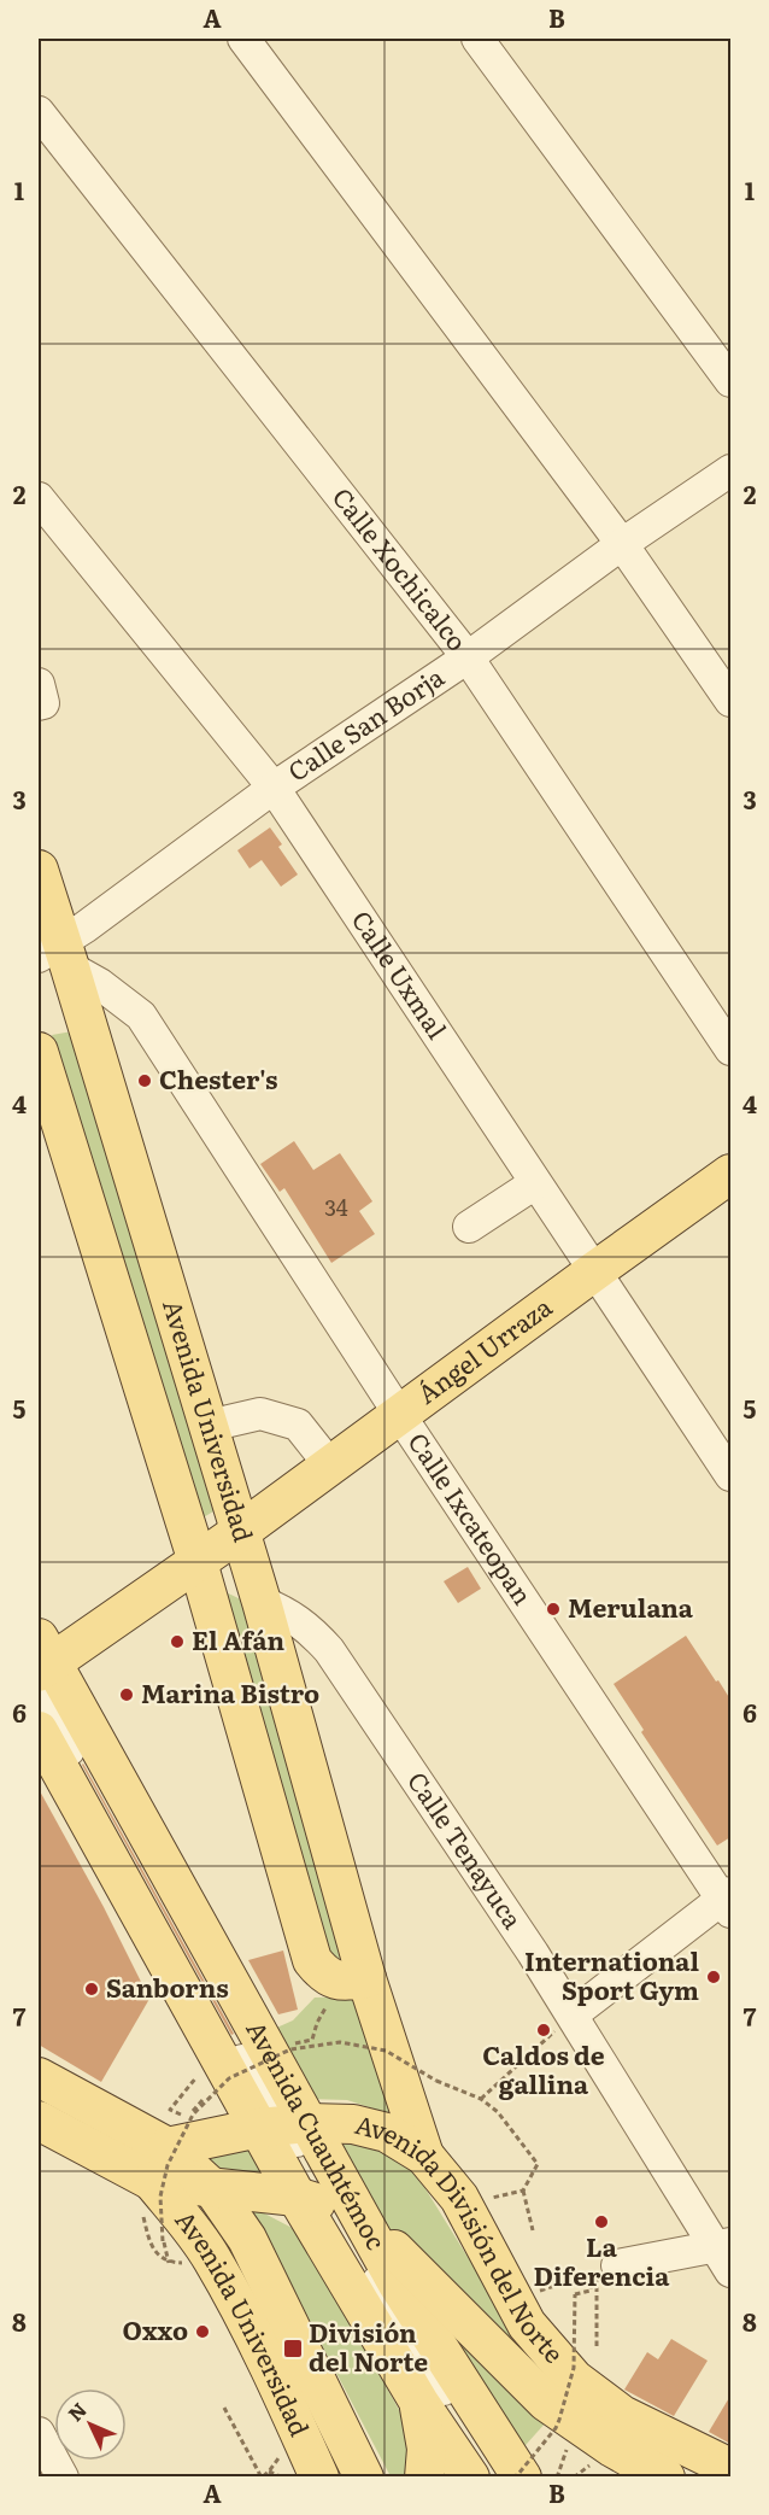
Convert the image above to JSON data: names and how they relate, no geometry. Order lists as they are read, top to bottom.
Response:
{
  "streets": {
    "main road": [
      "Ángel Urraza",
      "Avenida Universidad",
      "Avenida Cuauhtémoc",
      "Avenida División del Norte"
    ],
    "street": [
      "Calle Xochicalco",
      "Calle San Borja",
      "Calle Uxmal",
      "Calle Ixcateopan",
      "Calle Tenayuca"
    ]
  },
  "crossings": [
    ["Calle Xochicalco", "Calle San Borja"],
    ["Calle San Borja", "Calle Uxmal"],
    ["Calle San Borja", "Avenida Universidad"],
    ["Calle San Borja", "Calle Ixcateopan"],
    ["Calle Uxmal", "Ángel Urraza"],
    ["Ángel Urraza", "Avenida Universidad"],
    ["Ángel Urraza", "Calle Ixcateopan"],
    ["Avenida Universidad", "Calle Ixcateopan"],
    ["Avenida Universidad", "Calle Tenayuca"],
    ["Avenida Universidad", "Avenida División del Norte"],
    ["Avenida Cuauhtémoc", "Avenida División del Norte"]
  ],
  "places": {
    "other": [
      "Chester's",
      "Merulana",
      "El Afán",
      "Marina Bistro",
      "International Sport Gym",
      "Sanborns",
      "Caldos de gallina",
      "La Diferencia",
      "Oxxo"
    ],
    "transit": ["División del Norte"]
  },
  "house_numbers": ["34"],
  "north": "top left",
  "grid": {
    "columns": ["A", "B"],
    "rows": [
      "1",
      "2",
      "3",
      "4",
      "5",
      "6",
      "7",
      "8"
    ]
  }
}
